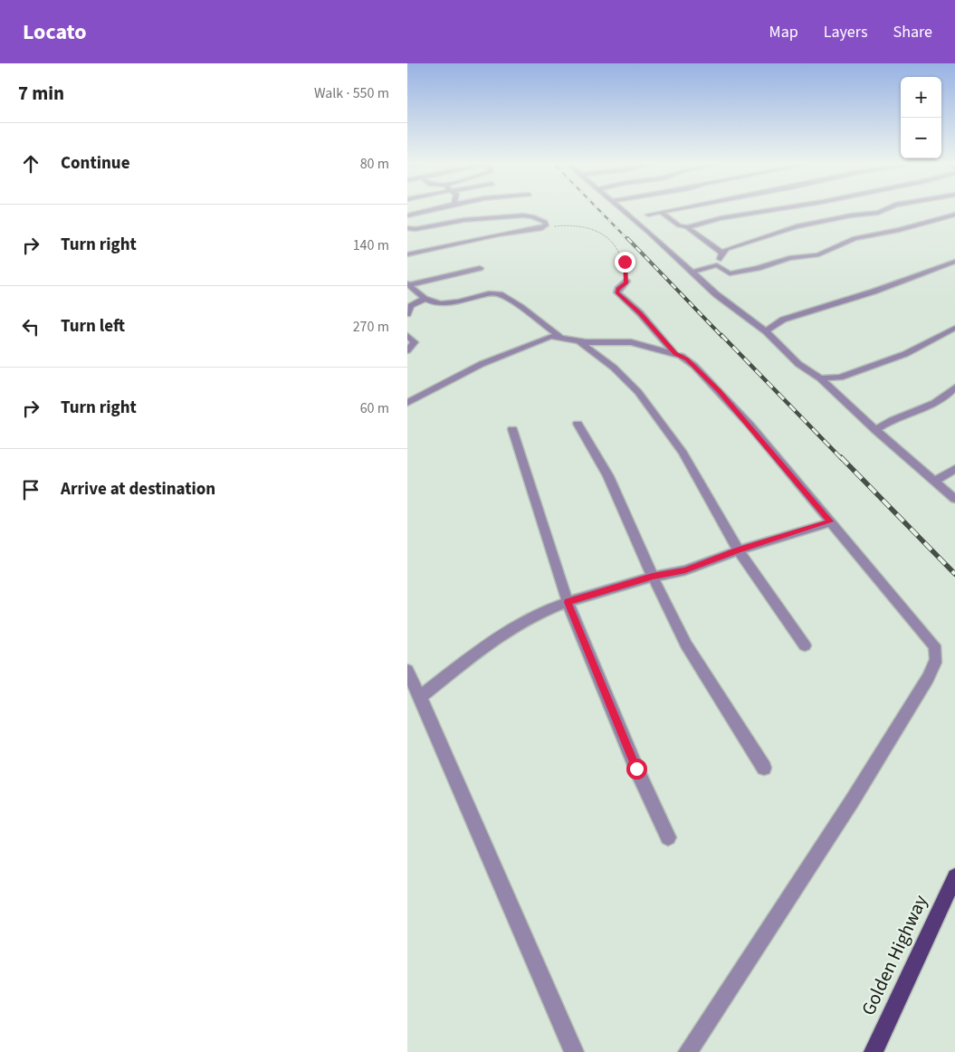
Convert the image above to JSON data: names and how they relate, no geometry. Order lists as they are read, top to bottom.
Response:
{
  "streets": {
    "main road": ["Golden Highway"]
  },
  "page": {
    "header": "Locato",
    "nav": ["Map", "Layers", "Share"],
    "heading": ["7 min", "Walk · 550 m"],
    "map_buttons": ["+", "−"],
    "list": [
      ["Continue", "80 m"],
      ["Turn right", "140 m"],
      ["Turn left", "270 m"],
      ["Turn right", "60 m"],
      "Arrive at destination"
    ]
  }
}
